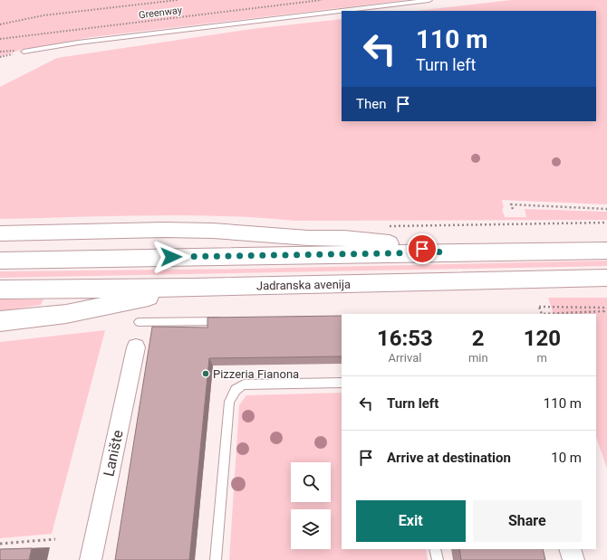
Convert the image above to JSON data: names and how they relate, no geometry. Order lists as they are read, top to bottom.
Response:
{
  "streets": {
    "main road": ["Jadranska avenija"],
    "street": ["Lanište"],
    "path": ["Greenway"]
  },
  "places": ["Pizzeria Fianona"],
  "page": {
    "turn": ["110 m", "Turn left"],
    "then": "Then",
    "eta": [
      "16:53",
      "Arrival",
      "2",
      "min",
      "120",
      "m"
    ],
    "list": [
      {
        "name": "Turn left",
        "value": "110 m"
      },
      {
        "name": "Arrive at destination",
        "value": "10 m"
      }
    ],
    "buttons": ["Exit", "Share"]
  }
}
